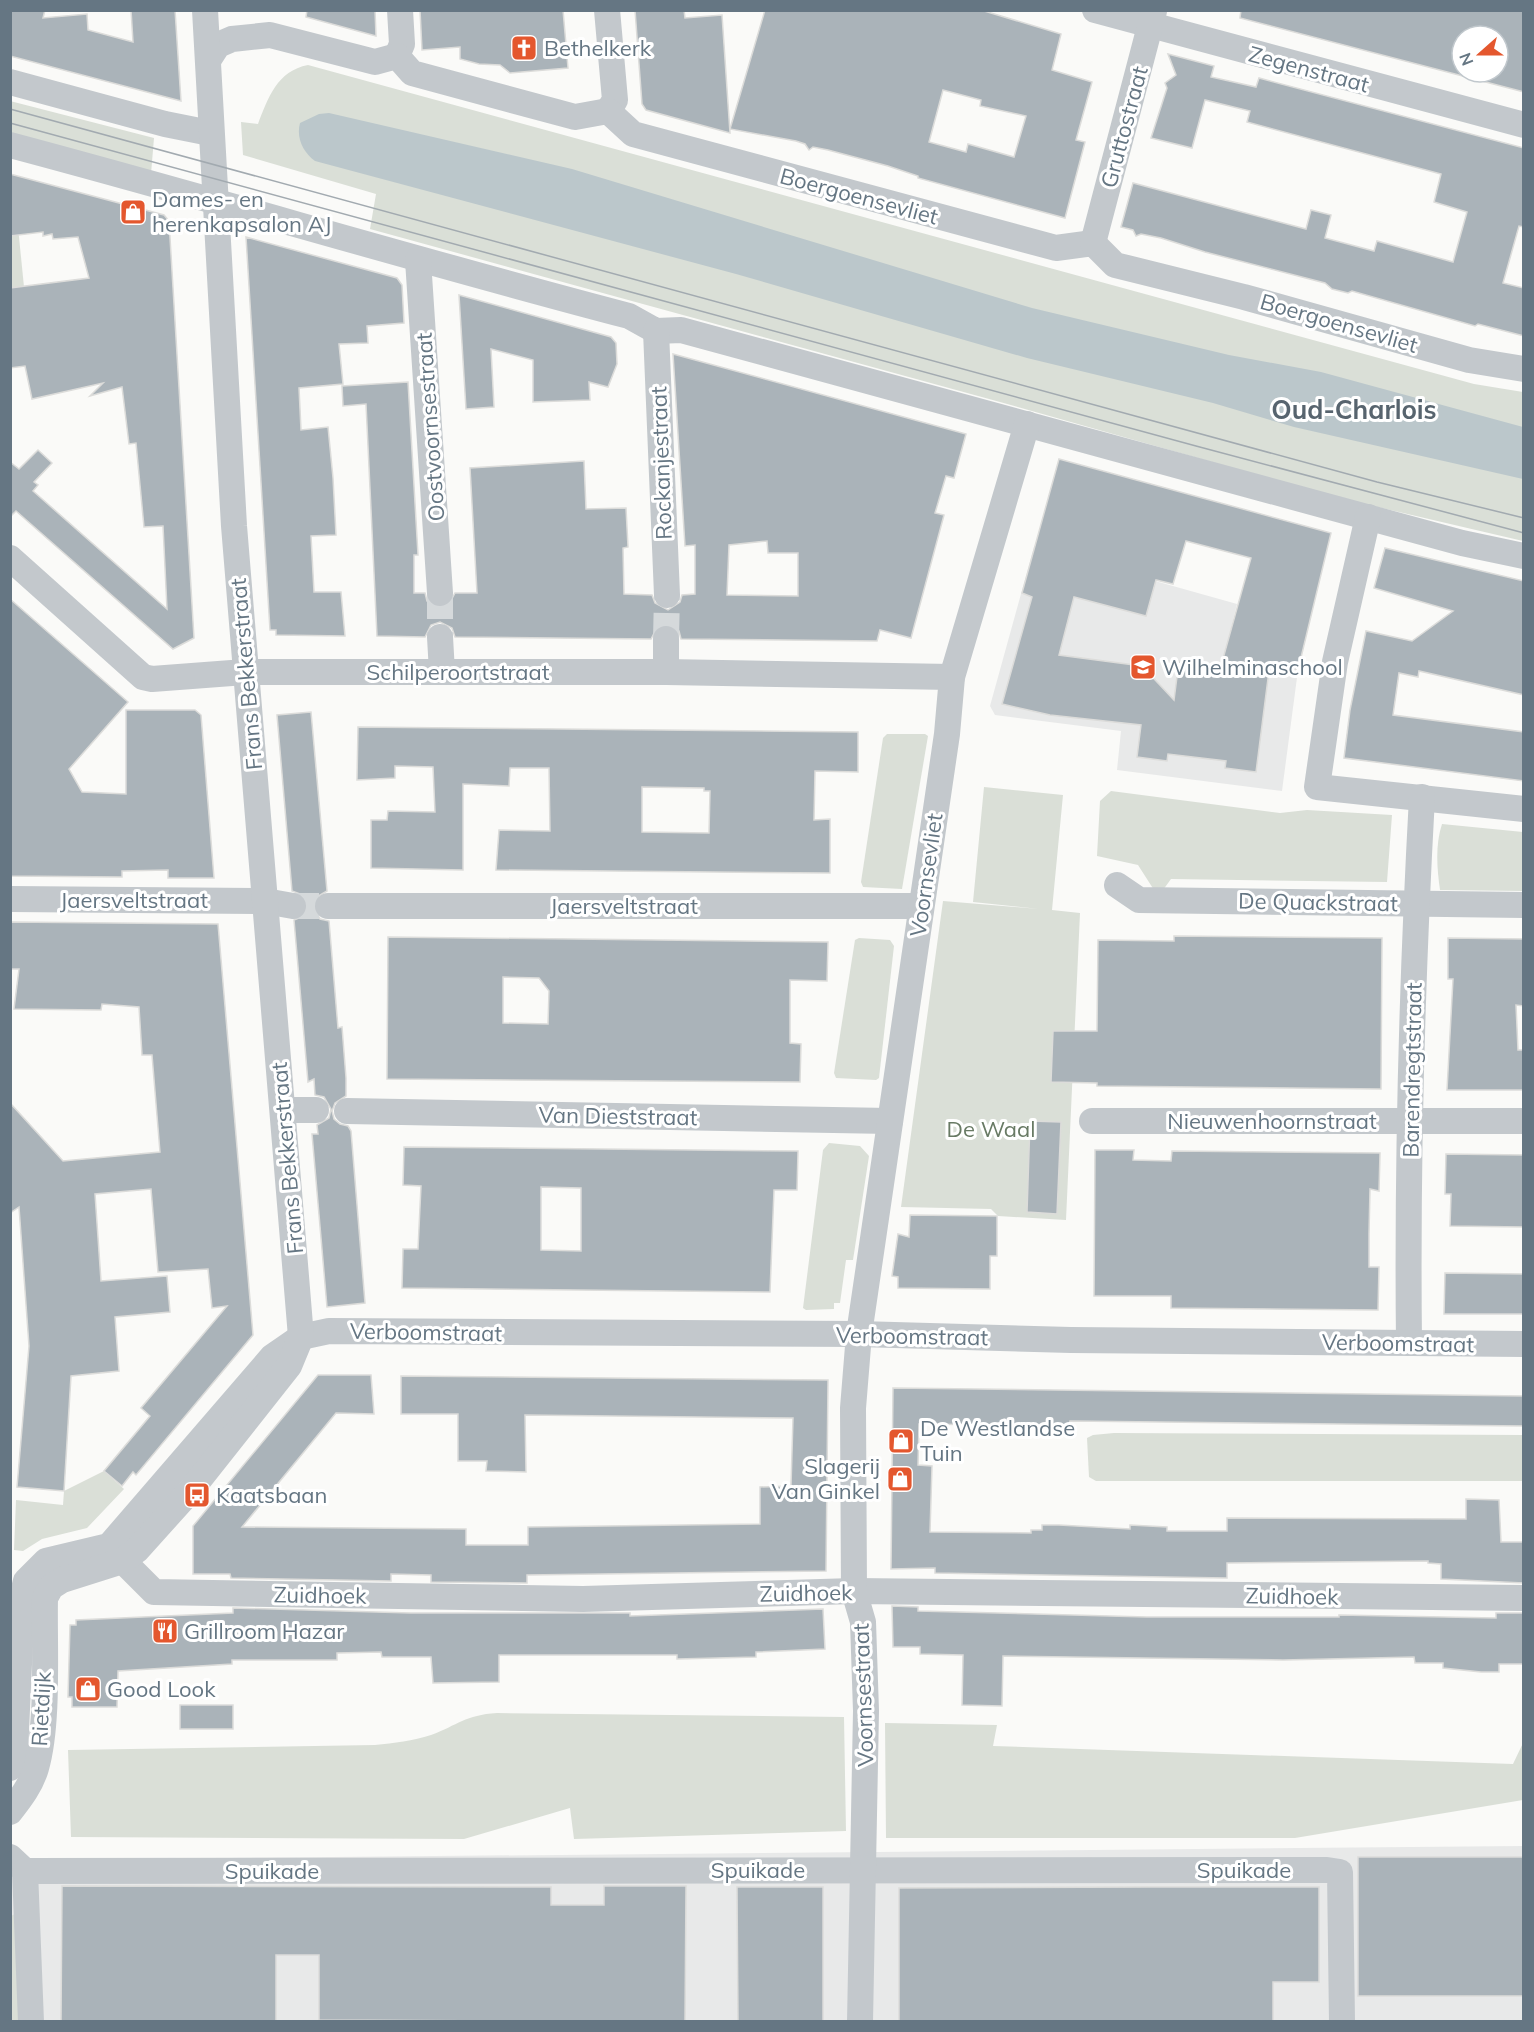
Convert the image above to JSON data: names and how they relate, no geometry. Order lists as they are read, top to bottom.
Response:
{
  "streets": {
    "street": [
      "Zegenstraat",
      "Gruttostraat",
      "Boergoensevliet",
      "Oostvoornsestraat",
      "Rockanjestraat",
      "Schilperoortstraat",
      "Frans Bekkerstraat",
      "Voornsevliet",
      "Jaersveltstraat",
      "De Quackstraat",
      "Barendregtstraat",
      "Van Dieststraat",
      "Nieuwenhoornstraat",
      "Verboomstraat",
      "Zuidhoek",
      "Voornsestraat",
      "Rietdijk",
      "Spuikade"
    ]
  },
  "crossings": [
    ["Zegenstraat", "Gruttostraat"],
    ["Gruttostraat", "Boergoensevliet"],
    ["Schilperoortstraat", "Frans Bekkerstraat"],
    ["Schilperoortstraat", "Voornsevliet"],
    ["Frans Bekkerstraat", "Jaersveltstraat"],
    ["Frans Bekkerstraat", "Verboomstraat"],
    ["Voornsevliet", "Jaersveltstraat"],
    ["Voornsevliet", "Van Dieststraat"],
    ["Voornsevliet", "Verboomstraat"],
    ["Voornsevliet", "Voornsestraat"],
    ["De Quackstraat", "Barendregtstraat"],
    ["Barendregtstraat", "Nieuwenhoornstraat"],
    ["Barendregtstraat", "Verboomstraat"],
    ["Verboomstraat", "Voornsestraat"],
    ["Zuidhoek", "Voornsestraat"],
    ["Voornsestraat", "Spuikade"]
  ],
  "districts": ["Oud-Charlois"],
  "parks": ["De Waal"],
  "places": {
    "church": ["Bethelkerk"],
    "shop": [
      "Dames- en herenkapsalon AJ",
      "De Westlandse Tuin",
      "Slagerij Van Ginkel",
      "Good Look"
    ],
    "school or university": ["Wilhelminaschool"],
    "bus stop": ["Kaatsbaan"],
    "restaurant": ["Grillroom Hazar"]
  },
  "north": "left"
}
